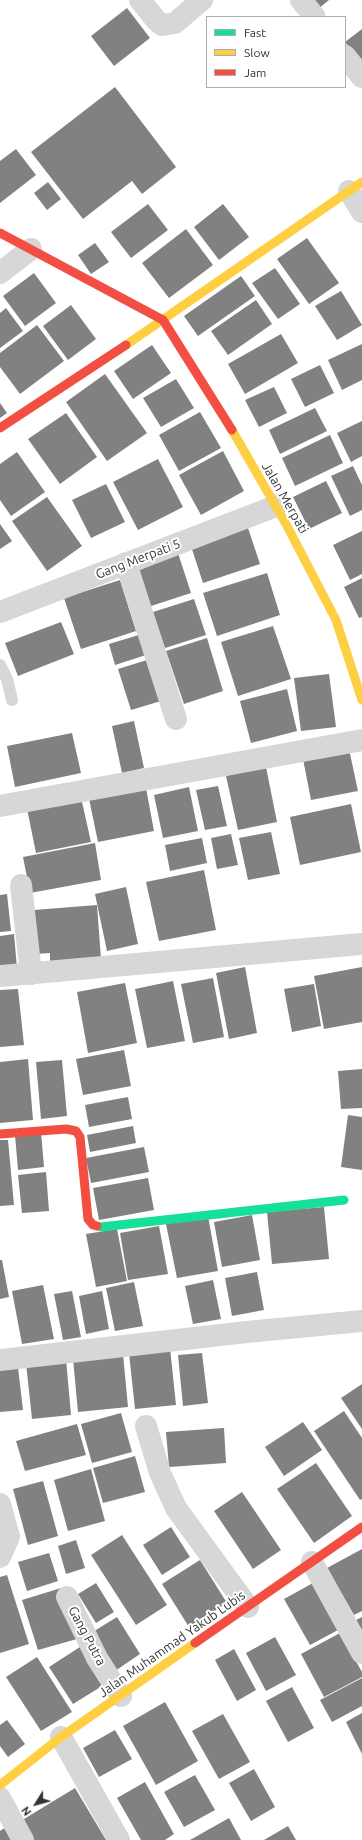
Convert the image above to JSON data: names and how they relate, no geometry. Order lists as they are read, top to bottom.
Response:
{
  "streets": {
    "street": [
      "Jalan Merpati",
      "Gang Merpati 5",
      "Gang Putra",
      "Jalan Muhammad Yakub Lubis"
    ]
  },
  "crossings": [
    ["Jalan Merpati", "Gang Merpati 5"],
    ["Gang Putra", "Jalan Muhammad Yakub Lubis"]
  ],
  "legend": ["Fast", "Slow", "Jam"],
  "north": "bottom left"
}
